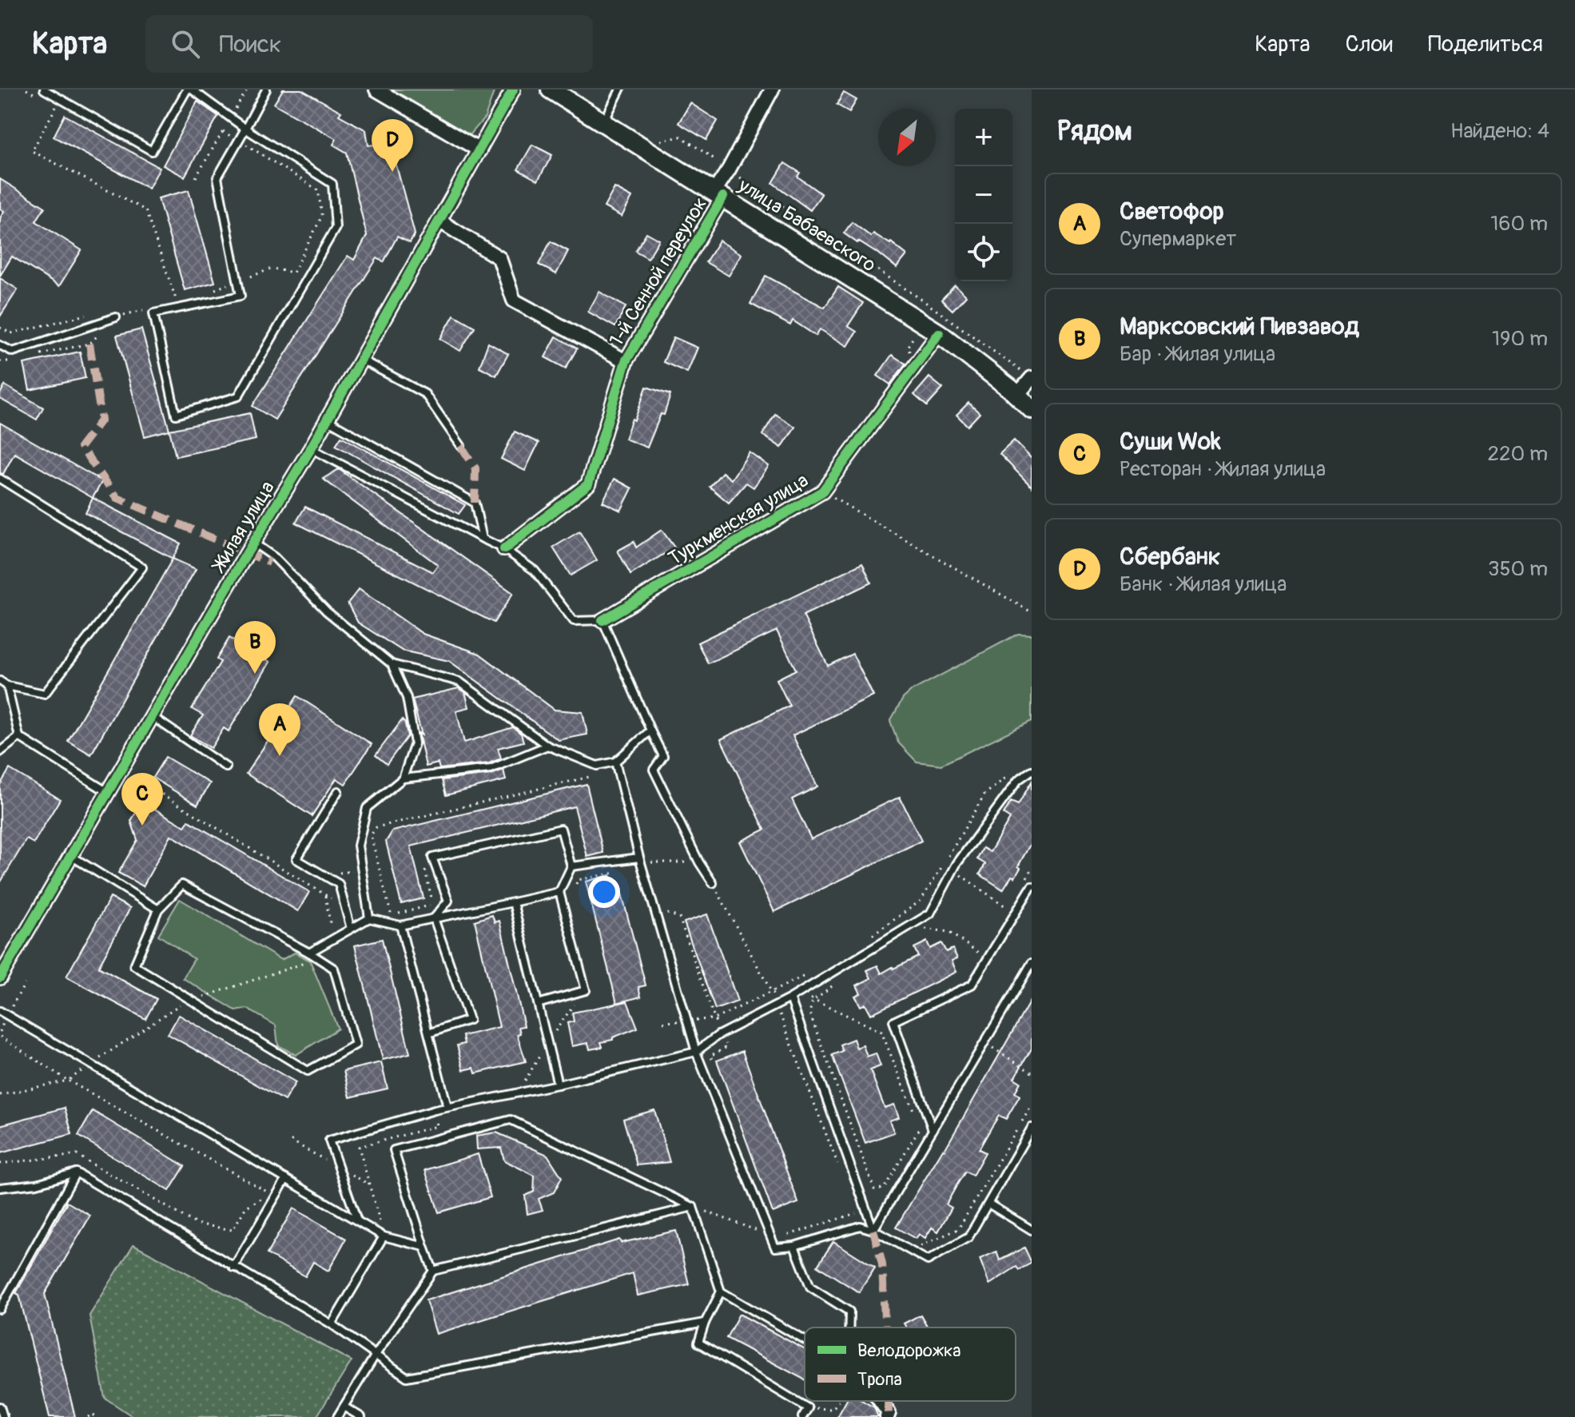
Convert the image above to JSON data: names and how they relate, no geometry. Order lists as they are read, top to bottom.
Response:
{
  "streets": {
    "main road": ["улица Бабаевского"],
    "street": ["1-й Сенной переулок", "Туркменская улица", "Жилая улица"]
  },
  "crossings": [
    ["улица Бабаевского", "1-й Сенной переулок"],
    ["улица Бабаевского", "Туркменская улица"]
  ],
  "legend": ["Велодорожка", "Тропа"],
  "north": "bottom left",
  "page": {
    "header": "Карта",
    "search": "Поиск",
    "nav": ["Карта", "Слои", "Поделиться"],
    "heading": ["Рядом", "Найдено: 4"],
    "map_buttons": ["+", "−"],
    "pins": [
      "D",
      "B",
      "A",
      "C"
    ],
    "list": [
      {
        "mark": "A",
        "name": "Светофор",
        "note": "Супермаркет",
        "value": "160 m"
      },
      {
        "mark": "B",
        "name": "Марксовский Пивзавод",
        "note": "Бар · Жилая улица",
        "value": "190 m"
      },
      {
        "mark": "C",
        "name": "Суши Wok",
        "note": "Ресторан · Жилая улица",
        "value": "220 m"
      },
      {
        "mark": "D",
        "name": "Сбербанк",
        "note": "Банк · Жилая улица",
        "value": "350 m"
      }
    ]
  }
}
